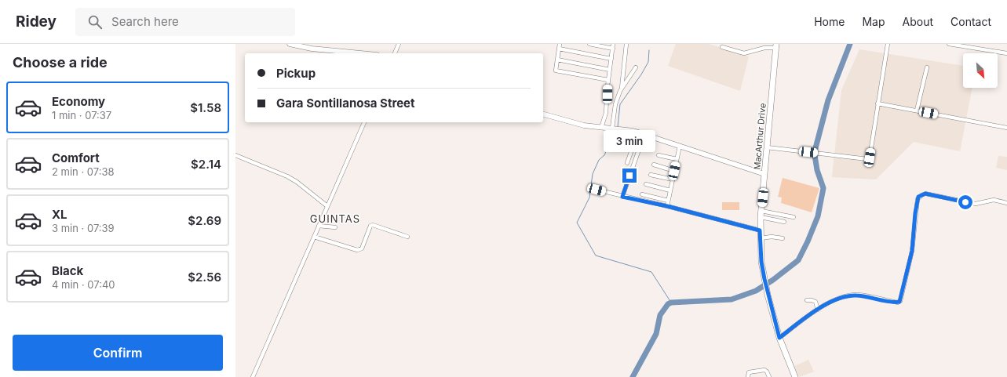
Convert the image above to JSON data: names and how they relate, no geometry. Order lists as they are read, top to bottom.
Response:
{
  "streets": {
    "main road": ["MacArthur Drive"]
  },
  "districts": ["GUINTAS"],
  "north": "bottom right",
  "page": {
    "header": "Ridey",
    "search": "Search here",
    "nav": [
      "Home",
      "Map",
      "About",
      "Contact"
    ],
    "heading": "Choose a ride",
    "banner": ["Pickup", "Gara Sontillanosa Street"],
    "list": [
      {
        "name": "Economy",
        "note": "1 min · 07:37",
        "value": "$1.58"
      },
      {
        "name": "Comfort",
        "note": "2 min · 07:38",
        "value": "$2.14"
      },
      {
        "name": "XL",
        "note": "3 min · 07:39",
        "value": "$2.69"
      },
      {
        "name": "Black",
        "note": "4 min · 07:40",
        "value": "$2.56"
      }
    ],
    "bubble": "3 min",
    "buttons": "Confirm"
  }
}
